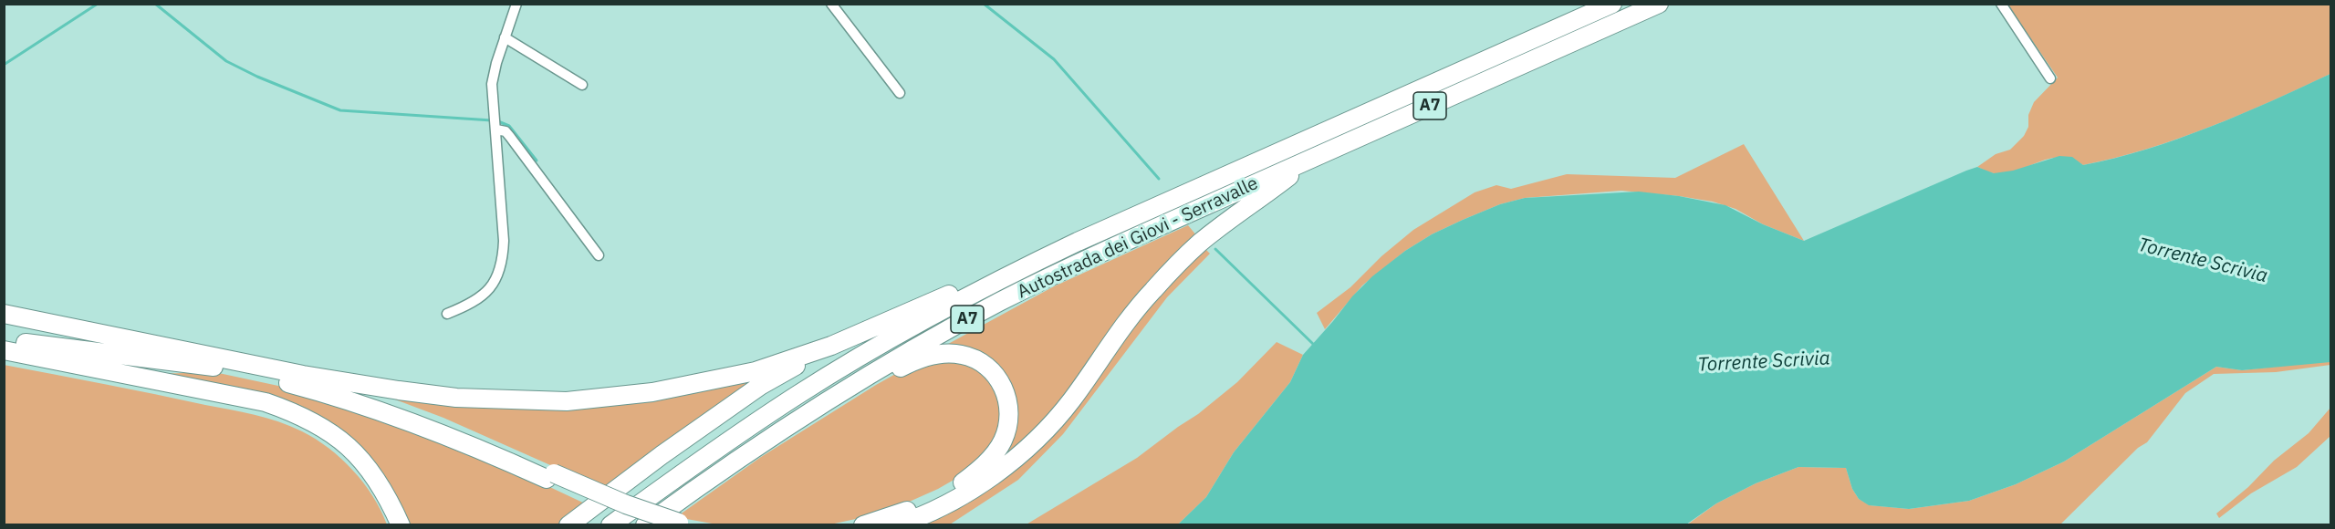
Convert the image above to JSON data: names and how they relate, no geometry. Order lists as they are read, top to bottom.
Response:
{
  "streets": {
    "highway": ["A7", "Autostrada dei Giovi - Serravalle"]
  },
  "water": ["Torrente Scrivia"]
}
